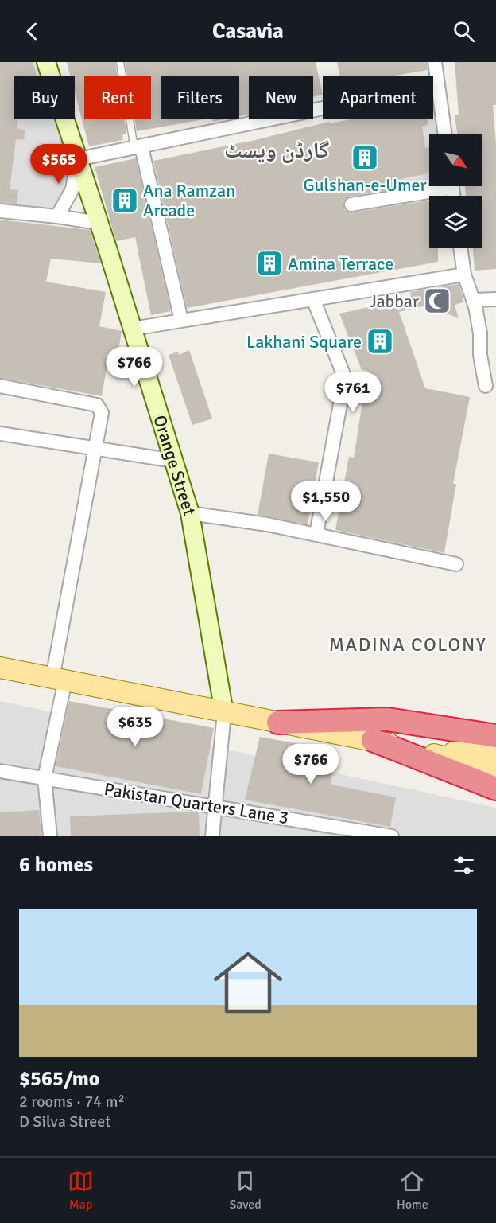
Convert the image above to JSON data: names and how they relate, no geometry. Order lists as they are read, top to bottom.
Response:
{
  "streets": {
    "street": ["Orange Street", "Pakistan Quarters Lane 3"]
  },
  "districts": ["گارڈن ویسٹ", "MADINA COLONY"],
  "places": {
    "building": [
      "Gulshan-e-Umer",
      "Ana Ramzan Arcade",
      "Amina Terrace",
      "Lakhani Square"
    ],
    "mosque": ["Jabbar"]
  },
  "north": "bottom right",
  "page": {
    "header": "Casavia",
    "chip": [
      "Buy",
      "Rent",
      "Filters",
      "New",
      "Apartment"
    ],
    "price": [
      "$565",
      "$766",
      "$761",
      "$1,550",
      "$635",
      "$766"
    ],
    "heading": "6 homes",
    "list": [
      {
        "name": "$565/mo",
        "note": "2 rooms · 74 m² · D Silva Street"
      }
    ],
    "tabs": ["Map", "Saved", "Home"]
  }
}
